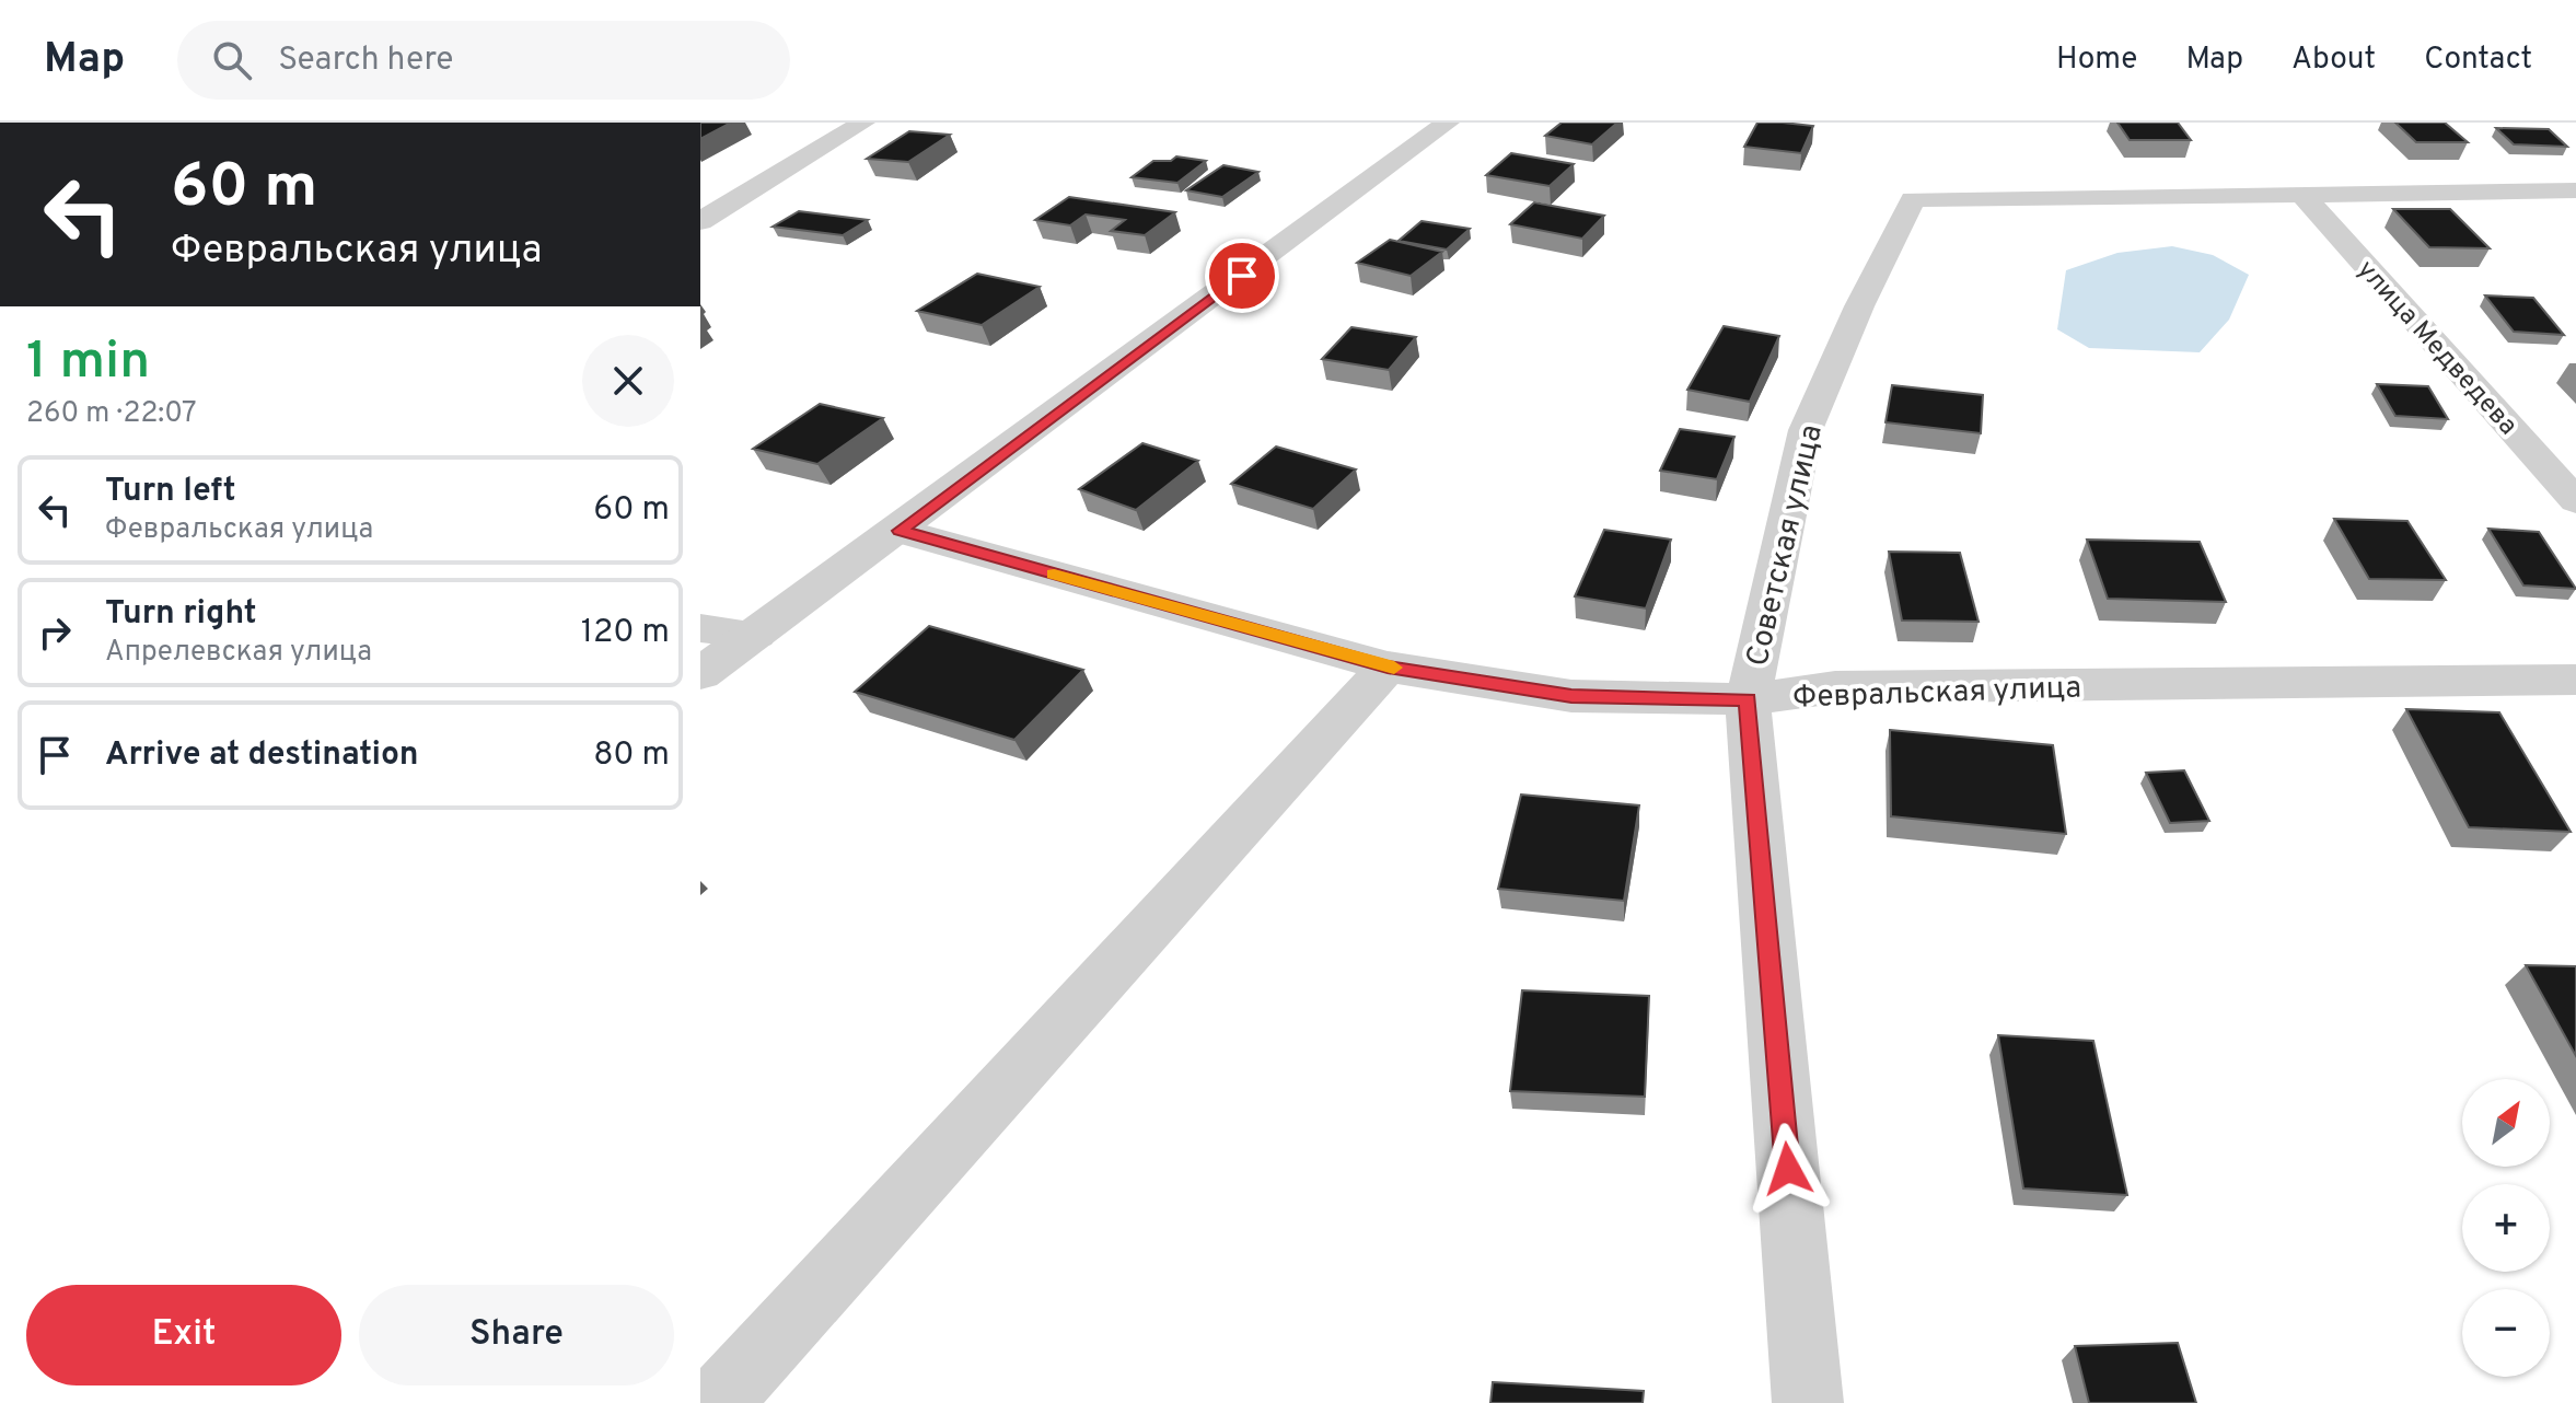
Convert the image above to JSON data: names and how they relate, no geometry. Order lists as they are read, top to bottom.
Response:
{
  "streets": {
    "street": ["улица Медведева", "Советская улица", "Февральская улица"]
  },
  "crossings": [
    ["улица Медведева", "Советская улица"],
    ["Советская улица", "Февральская улица"]
  ],
  "north": "top right",
  "page": {
    "header": "Map",
    "search": "Search here",
    "nav": [
      "Home",
      "Map",
      "About",
      "Contact"
    ],
    "turn": ["60 m", "Февральская улица"],
    "heading": ["1 min", "260 m · 22:07"],
    "list": [
      {
        "name": "Turn left",
        "note": "Февральская улица",
        "value": "60 m"
      },
      {
        "name": "Turn right",
        "note": "Апрелевская улица",
        "value": "120 m"
      },
      {
        "name": "Arrive at destination",
        "value": "80 m"
      }
    ],
    "map_buttons": ["+", "−"],
    "buttons": ["Exit", "Share"]
  }
}
